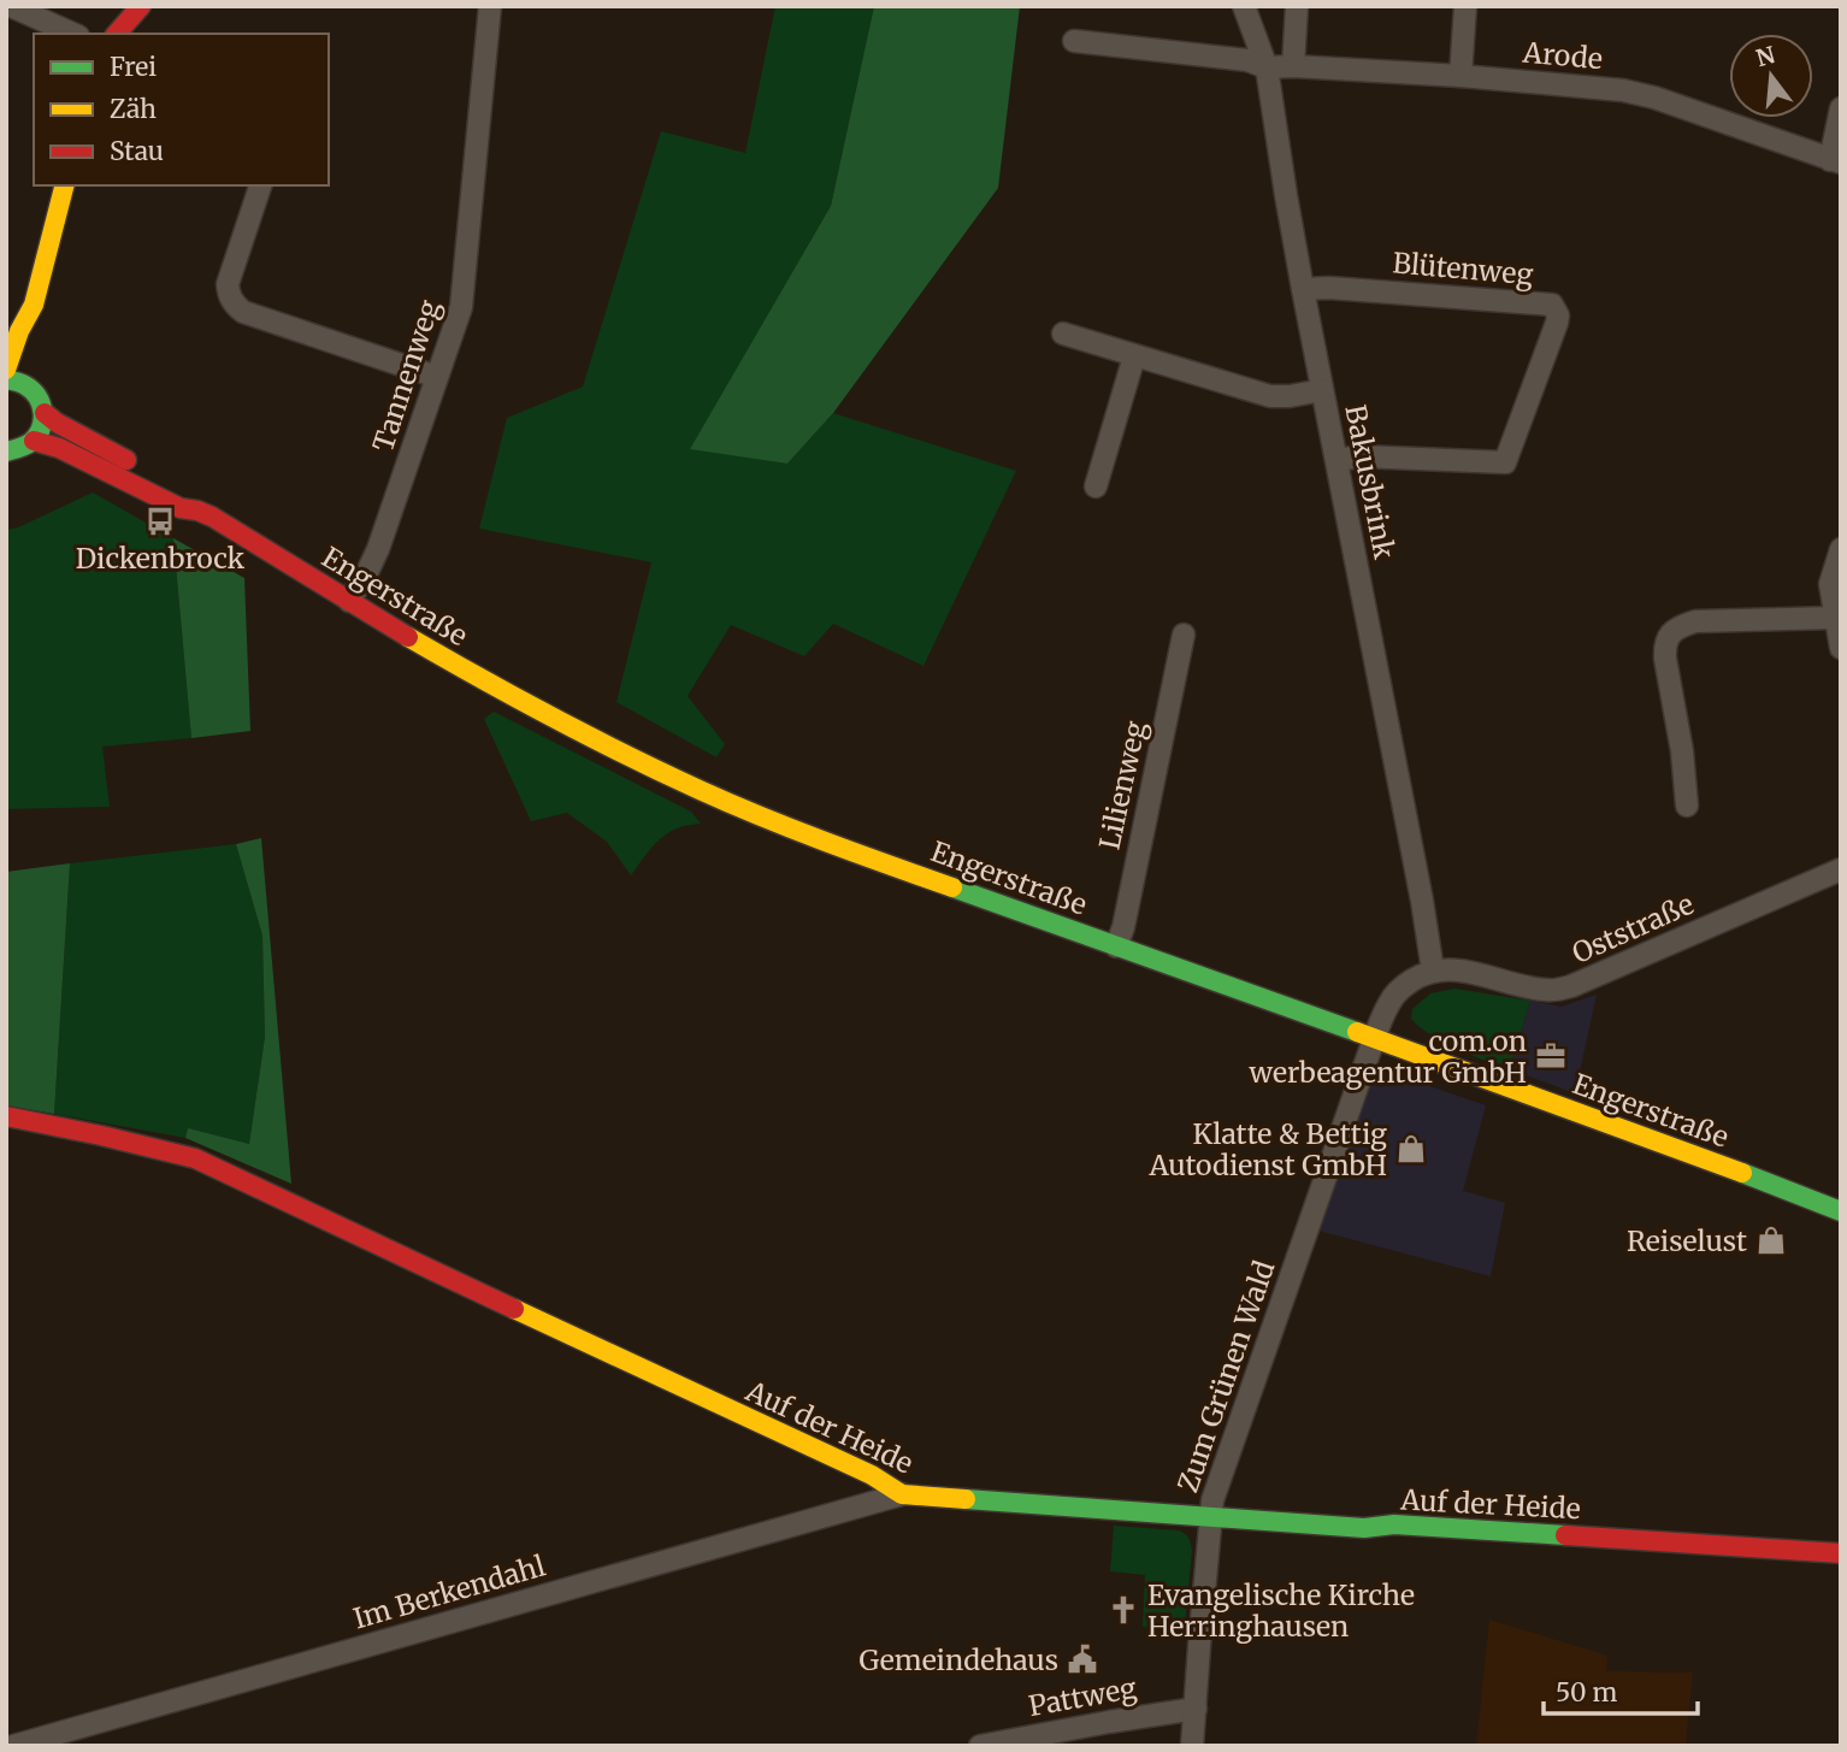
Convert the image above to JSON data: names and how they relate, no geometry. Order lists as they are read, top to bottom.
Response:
{
  "streets": {
    "main road": ["Engerstraße", "Auf der Heide"],
    "street": [
      "Arode",
      "Blütenweg",
      "Tannenweg",
      "Bakusbrink",
      "Lilienweg",
      "Oststraße",
      "Zum Grünen Wald",
      "Im Berkendahl",
      "Pattweg"
    ]
  },
  "crossings": [
    ["Arode", "Bakusbrink"],
    ["Blütenweg", "Bakusbrink"],
    ["Tannenweg", "Engerstraße"],
    ["Bakusbrink", "Oststraße"],
    ["Engerstraße", "Lilienweg"],
    ["Engerstraße", "Zum Grünen Wald"],
    ["Zum Grünen Wald", "Auf der Heide"],
    ["Zum Grünen Wald", "Pattweg"],
    ["Auf der Heide", "Im Berkendahl"]
  ],
  "places": {
    "bus stop": ["Dickenbrock"],
    "office": ["com.on werbeagentur GmbH"],
    "shop": ["Klatte & Bettig Autodienst GmbH", "Reiselust"],
    "church": ["Evangelische Kirche Herringhausen"],
    "public building": ["Gemeindehaus"]
  },
  "legend": ["Frei", "Zäh", "Stau"],
  "scale_bar": "50 m",
  "north": "top"
}
